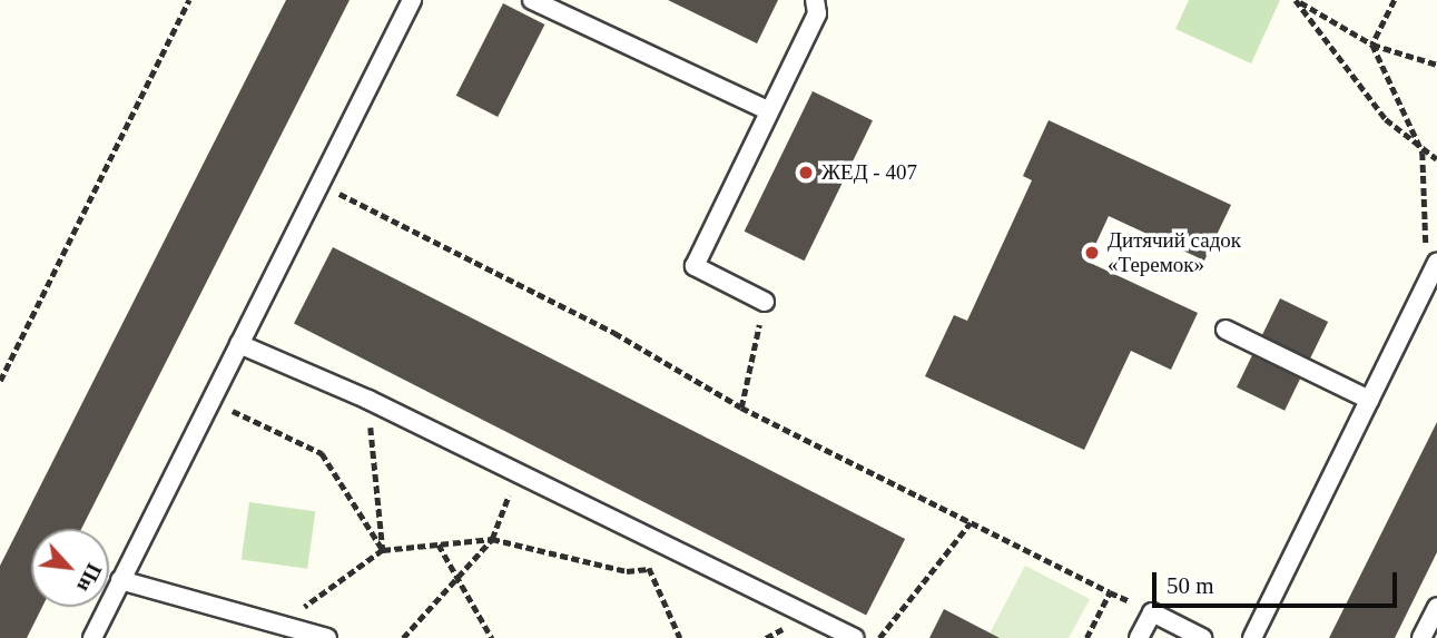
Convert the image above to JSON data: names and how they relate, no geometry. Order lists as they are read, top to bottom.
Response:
{
  "places": ["ЖЕД - 407", "Дитячий садок «Теремок»"],
  "scale_bar": "50 m",
  "north": "bottom right"
}
